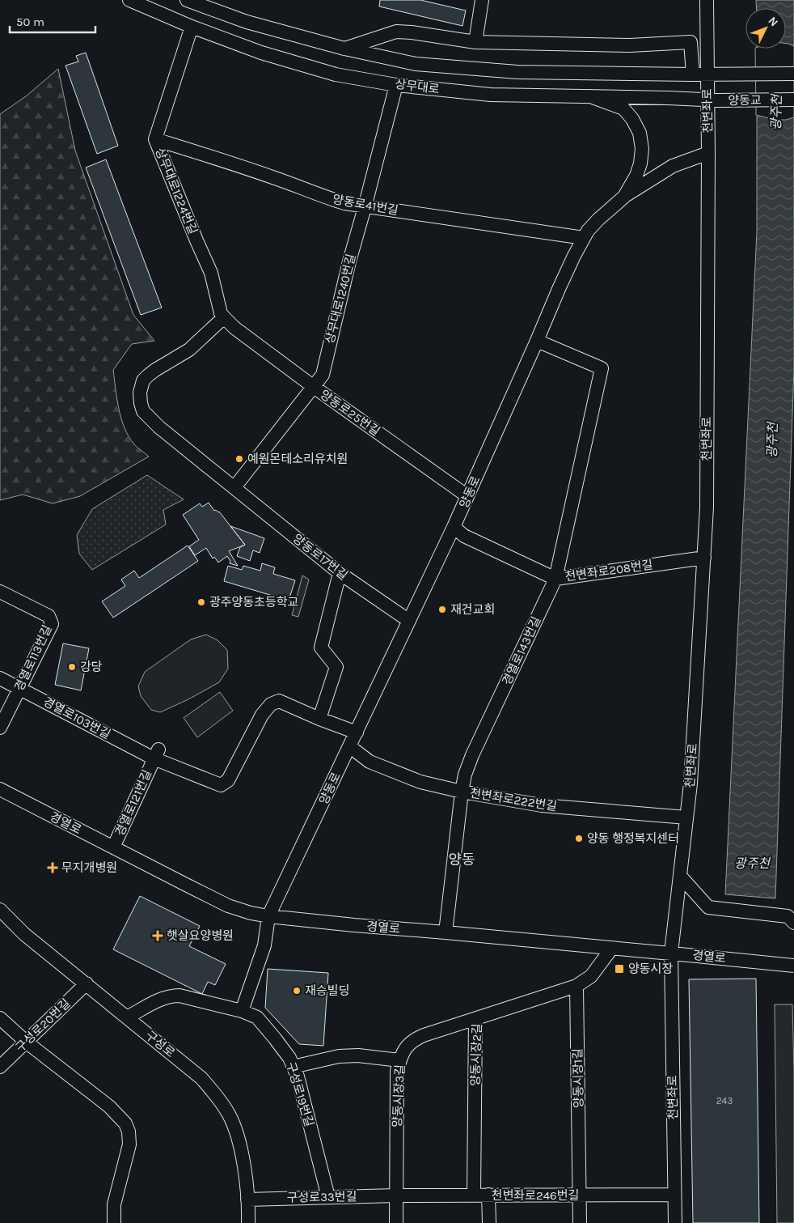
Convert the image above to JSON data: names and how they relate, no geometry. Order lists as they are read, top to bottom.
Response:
{
  "streets": {
    "street": [
      "상무대로",
      "양동교",
      "천변좌로",
      "상무대로1224번길",
      "양동로41번길",
      "상무대로1240번길",
      "양동로25번길",
      "양동로",
      "양동로17번길",
      "천변좌로208번길",
      "경열로143번길",
      "경열로113번길",
      "경열로103번길",
      "천변좌로222번길",
      "경열로121번길",
      "경열로",
      "구성로20번길",
      "구성로",
      "양동시장2길",
      "양동시장1길",
      "구성로19번길",
      "양동시장3길",
      "천변좌로246번길",
      "구성로33번길"
    ]
  },
  "crossings": [
    ["상무대로", "양동교"],
    ["상무대로", "천변좌로"],
    ["상무대로", "상무대로1224번길"],
    ["상무대로", "상무대로1240번길"],
    ["상무대로", "양동로"],
    ["양동교", "천변좌로"],
    ["천변좌로", "천변좌로208번길"],
    ["천변좌로", "천변좌로222번길"],
    ["천변좌로", "경열로"],
    ["천변좌로", "천변좌로246번길"],
    ["상무대로1224번길", "양동로41번길"],
    ["상무대로1224번길", "양동로25번길"],
    ["상무대로1224번길", "양동로17번길"],
    ["양동로41번길", "상무대로1240번길"],
    ["양동로41번길", "양동로"],
    ["상무대로1240번길", "양동로25번길"],
    ["상무대로1240번길", "양동로17번길"],
    ["양동로25번길", "양동로"],
    ["양동로", "양동로17번길"],
    ["양동로", "천변좌로208번길"],
    ["양동로", "경열로143번길"],
    ["양동로", "천변좌로222번길"],
    ["양동로", "경열로"],
    ["천변좌로208번길", "경열로143번길"],
    ["경열로143번길", "천변좌로222번길"],
    ["경열로143번길", "경열로"],
    ["경열로113번길", "경열로103번길"],
    ["경열로103번길", "경열로121번길"],
    ["경열로121번길", "경열로"],
    ["구성로20번길", "구성로"],
    ["구성로", "구성로19번길"],
    ["구성로", "구성로33번길"],
    ["양동시장2길", "양동시장1길"],
    ["양동시장2길", "양동시장3길"],
    ["양동시장2길", "천변좌로246번길"],
    ["양동시장1길", "천변좌로246번길"],
    ["구성로19번길", "구성로33번길"],
    ["양동시장3길", "천변좌로246번길"],
    ["양동시장3길", "구성로33번길"],
    ["천변좌로246번길", "구성로33번길"]
  ],
  "districts": ["양동"],
  "water": ["광주천"],
  "places": {
    "other": [
      "예원몬테소리유치원",
      "광주양동초등학교",
      "재건교회",
      "강당",
      "양동 행정복지센터",
      "재승빌딩"
    ],
    "health": ["무지개병원", "햇살요양병원"],
    "transit": ["양동시장"]
  },
  "house_numbers": ["243"],
  "scale_bar": "50 m",
  "north": "top right"
}
